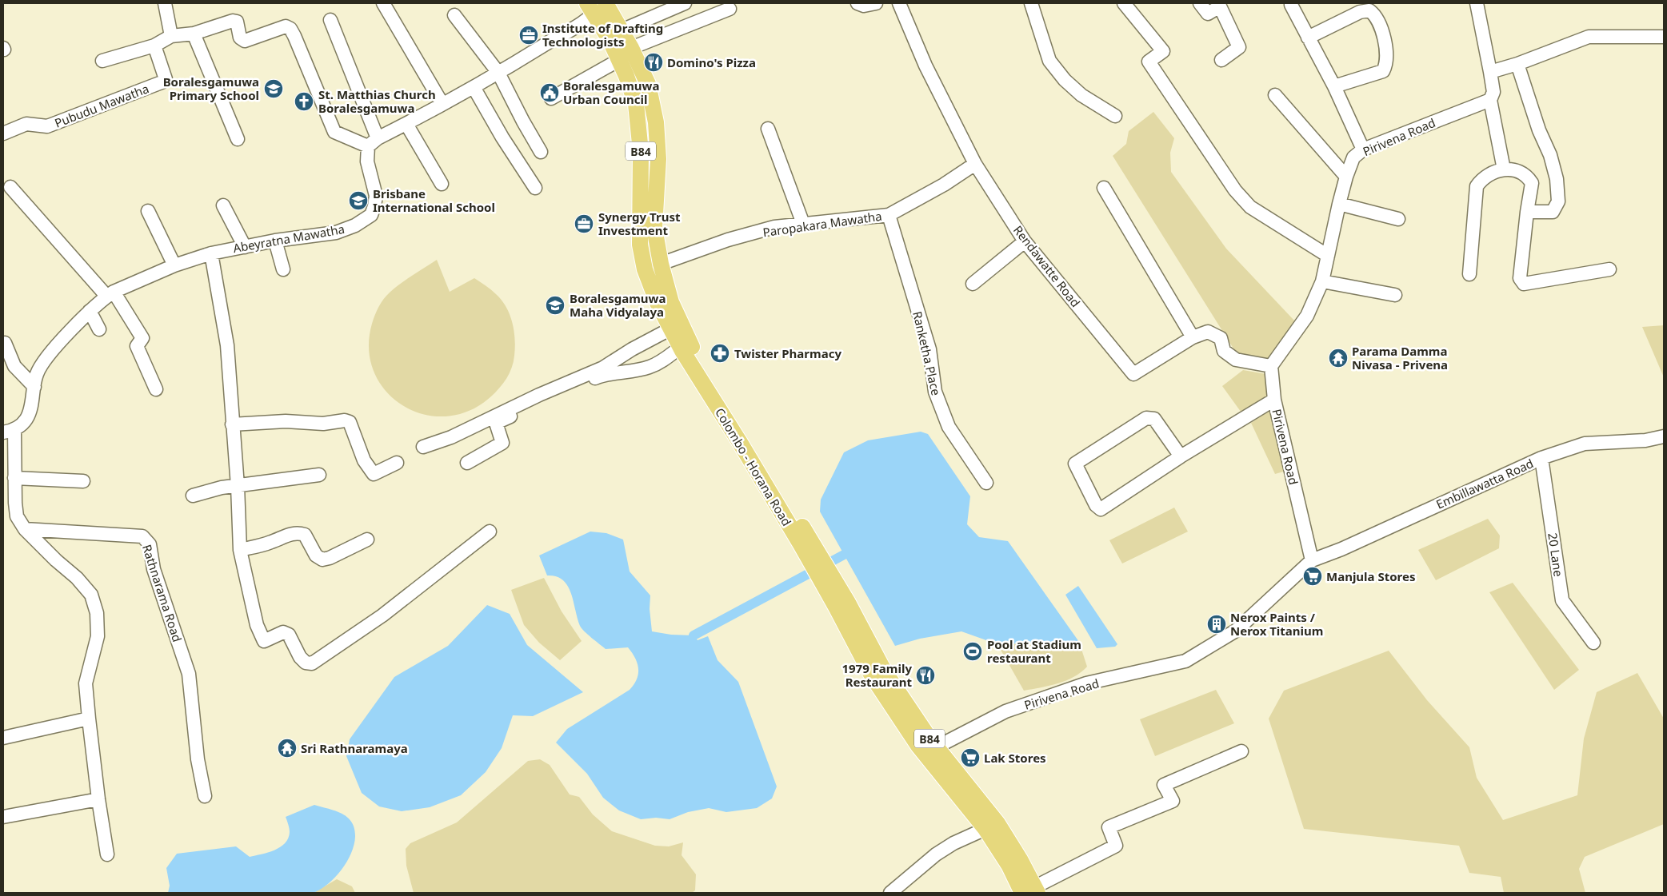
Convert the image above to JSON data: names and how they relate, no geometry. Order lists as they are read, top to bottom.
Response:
{
  "streets": {
    "main road": ["B84", "Colombo - Horana Road"],
    "street": [
      "Pubudu Mawatha",
      "Pirivena Road",
      "Paropakara Mawatha",
      "Abeyratna Mawatha",
      "Rendawatte Road",
      "Ranketha Place",
      "Embillawatta Road",
      "20 Lane",
      "Rathnarama Road"
    ]
  },
  "crossings": [
    ["Pirivena Road", "Rendawatte Road"],
    ["Pirivena Road", "Colombo - Horana Road"],
    ["Pirivena Road", "Embillawatta Road"],
    ["Paropakara Mawatha", "Rendawatte Road"],
    ["Paropakara Mawatha", "Ranketha Place"],
    ["Paropakara Mawatha", "Colombo - Horana Road"],
    ["Embillawatta Road", "20 Lane"]
  ],
  "places": {
    "office": ["Institute of Drafting Technologists", "Synergy Trust Investment"],
    "restaurant": ["Domino's Pizza", "1979 Family Restaurant"],
    "school or university": ["Boralesgamuwa Primary School", "Brisbane International School", "Boralesgamuwa Maha Vidyalaya"],
    "public building": ["Boralesgamuwa Urban Council"],
    "church": ["St. Matthias Church Boralesgamuwa"],
    "pharmacy": ["Twister Pharmacy"],
    "temple": ["Parama Damma Nivasa - Privena", "Sri Rathnaramaya"],
    "supermarket": ["Manjula Stores", "Lak Stores"],
    "building": ["Nerox Paints / Nerox Titanium"],
    "sports": ["Pool at Stadium restaurant"]
  }
}
